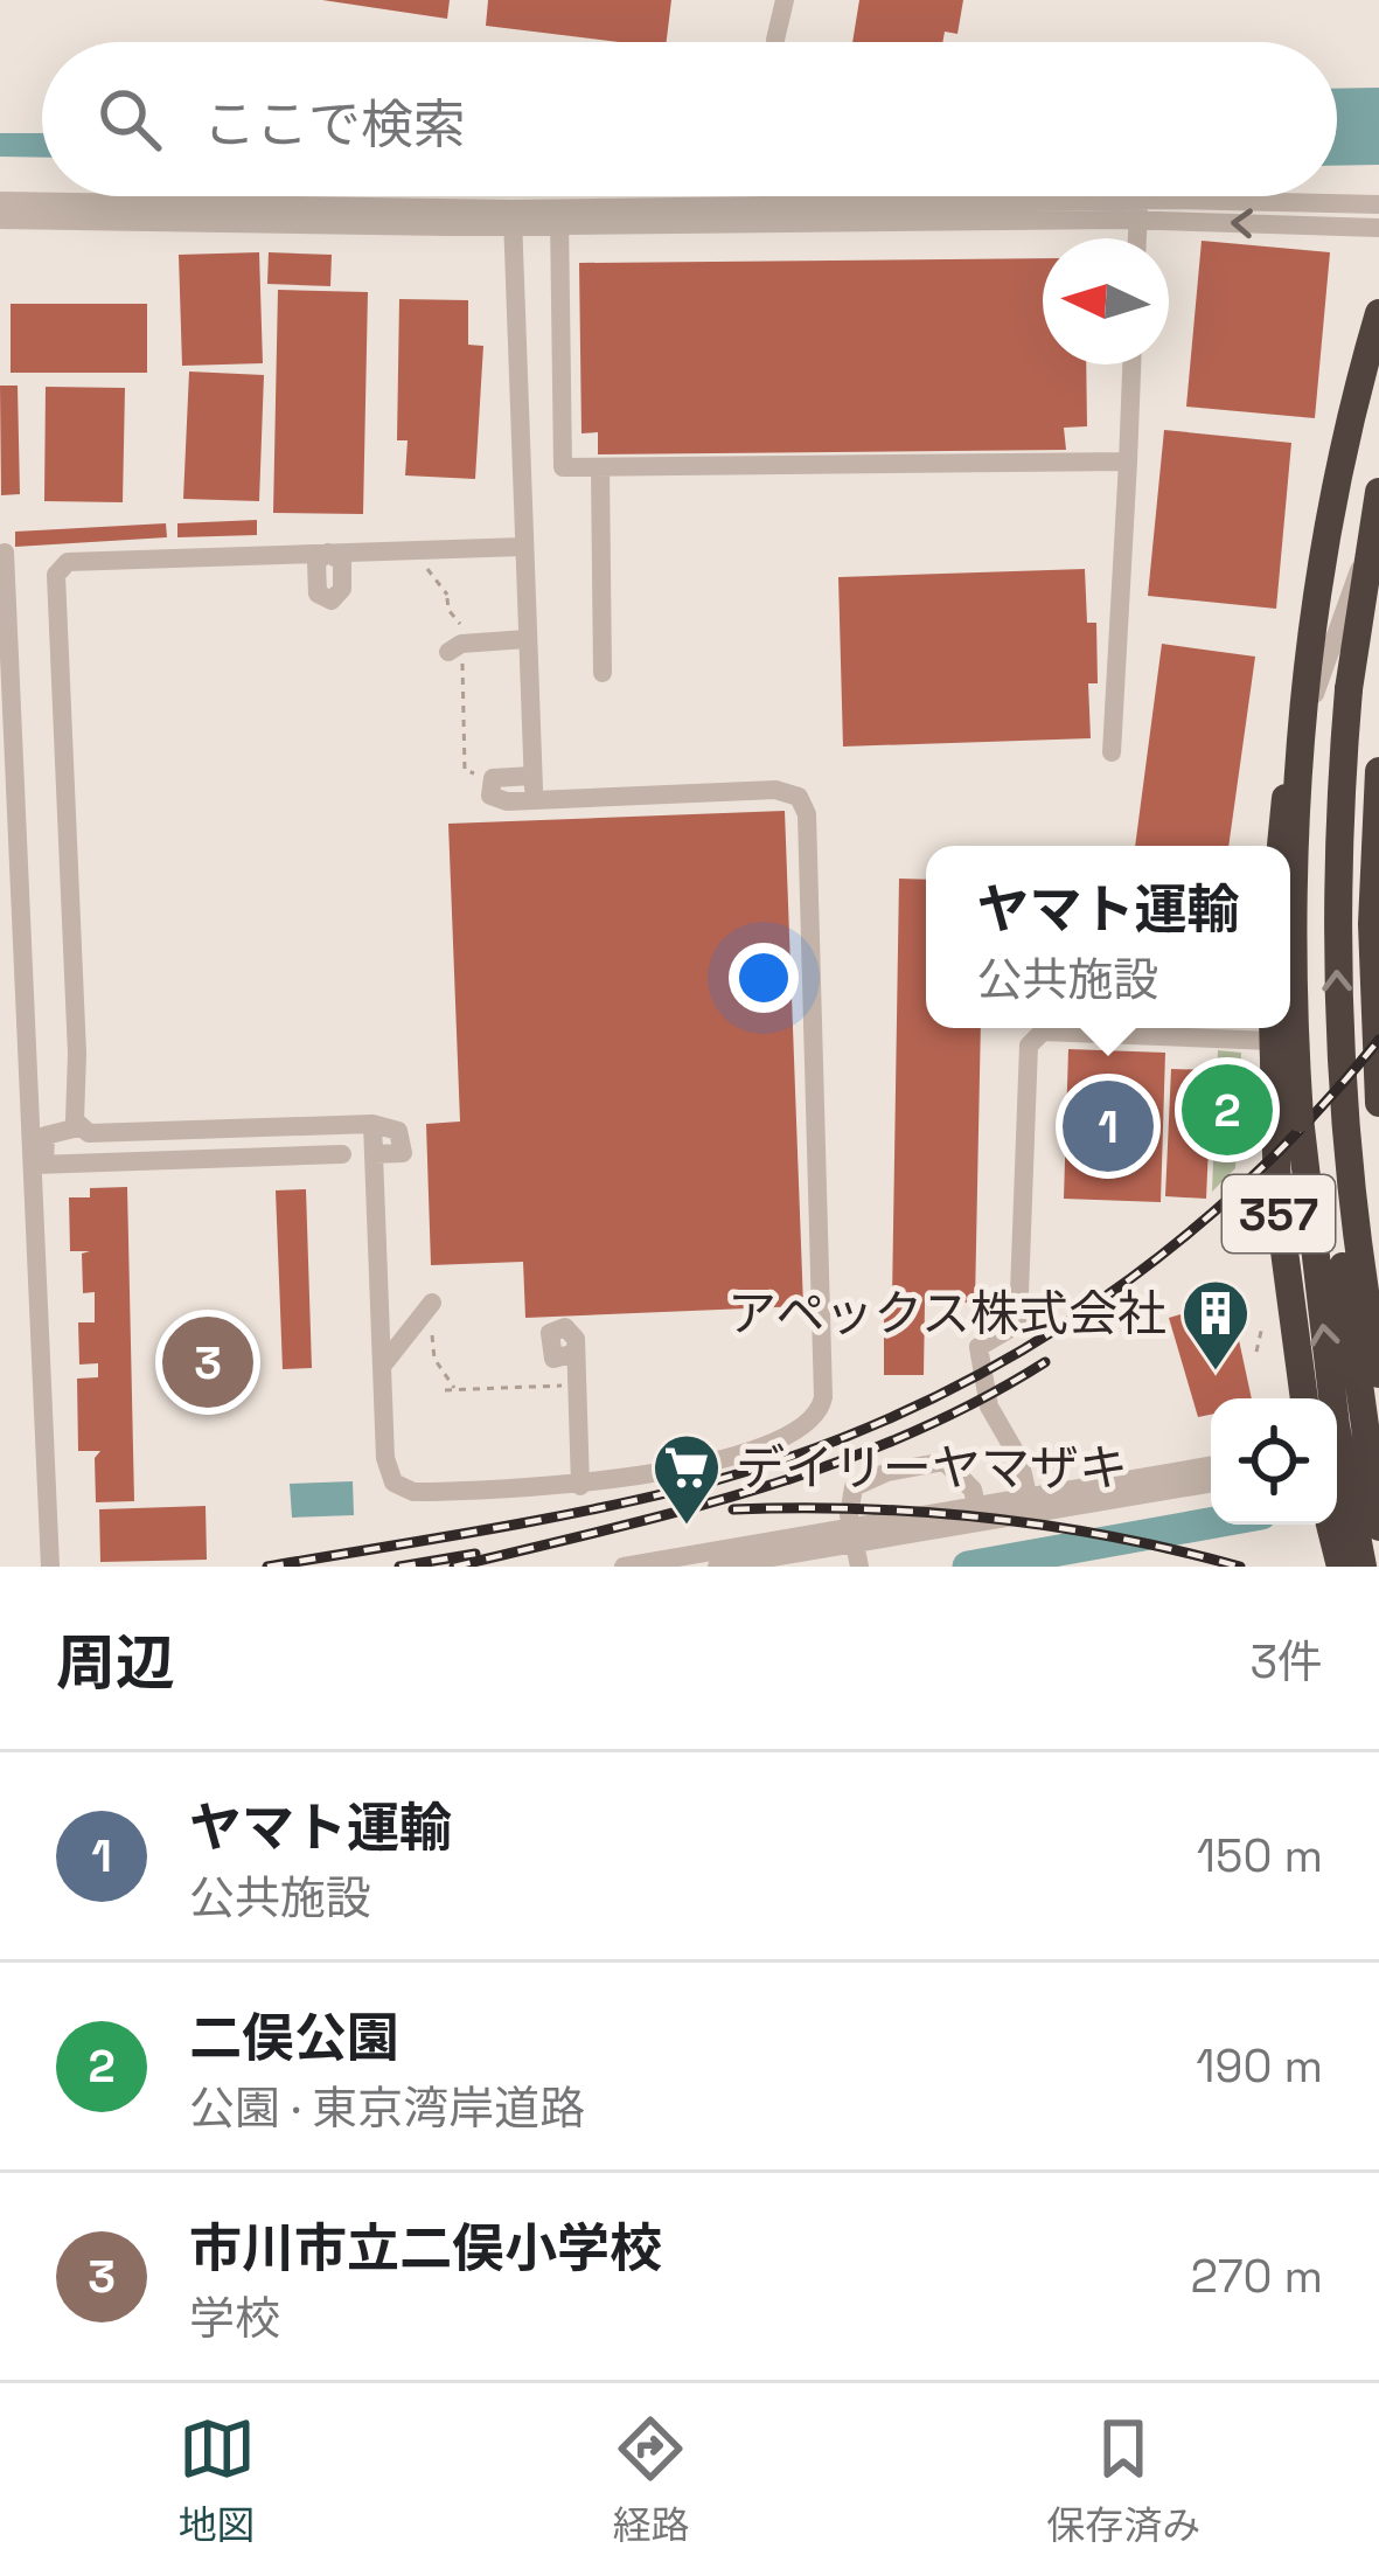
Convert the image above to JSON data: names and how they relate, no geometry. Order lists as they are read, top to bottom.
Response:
{
  "streets": {
    "highway": ["357"]
  },
  "places": {
    "building": ["アペックス株式会社"],
    "supermarket": ["デイリーヤマザキ"]
  },
  "north": "left",
  "page": {
    "search": "ここで検索",
    "popup": ["ヤマト運輸", "公共施設"],
    "pins": ["2", "1", "3"],
    "heading": ["周辺", "3件"],
    "list": [
      {
        "mark": "1",
        "name": "ヤマト運輸",
        "note": "公共施設",
        "value": "150 m"
      },
      {
        "mark": "2",
        "name": "二俣公園",
        "note": "公園 · 東京湾岸道路",
        "value": "190 m"
      },
      {
        "mark": "3",
        "name": "市川市立二俣小学校",
        "note": "学校",
        "value": "270 m"
      }
    ],
    "nav": ["地図", "経路", "保存済み"]
  }
}
